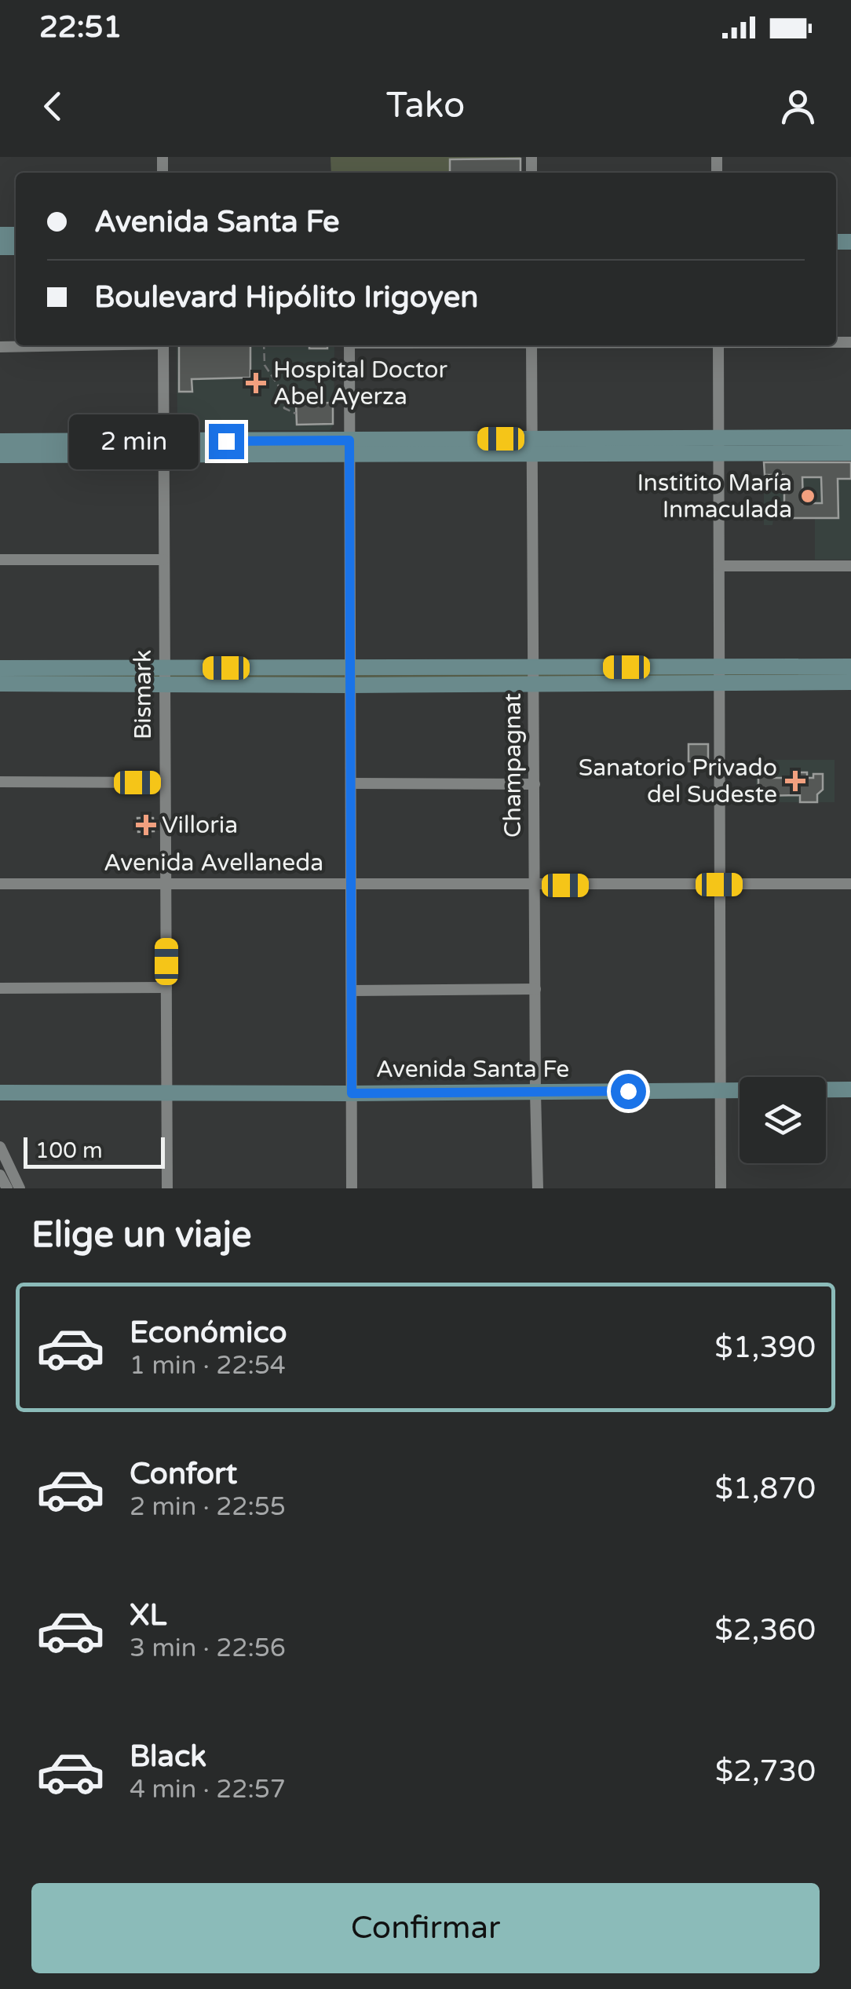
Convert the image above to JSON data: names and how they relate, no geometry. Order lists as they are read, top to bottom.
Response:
{
  "streets": {
    "street": [
      "Bismark",
      "Champagnat",
      "Avenida Avellaneda",
      "Avenida Santa Fe"
    ]
  },
  "crossings": [
    ["Bismark", "Avenida Avellaneda"],
    ["Bismark", "Avenida Santa Fe"],
    ["Champagnat", "Avenida Avellaneda"],
    ["Champagnat", "Avenida Santa Fe"]
  ],
  "places": {
    "health": ["Hospital Doctor Abel Ayerza", "Sanatorio Privado del Sudeste", "Villoria"],
    "other": ["Institito María Inmaculada"]
  },
  "scale_bar": "100 m",
  "page": {
    "status": "22:51",
    "header": "Tako",
    "banner": ["Avenida Santa Fe", "Boulevard Hipólito Irigoyen"],
    "bubble": "2 min",
    "scale": "100 m",
    "heading": "Elige un viaje",
    "list": [
      {
        "name": "Económico",
        "note": "1 min · 22:54",
        "value": "$1,390"
      },
      {
        "name": "Confort",
        "note": "2 min · 22:55",
        "value": "$1,870"
      },
      {
        "name": "XL",
        "note": "3 min · 22:56",
        "value": "$2,360"
      },
      {
        "name": "Black",
        "note": "4 min · 22:57",
        "value": "$2,730"
      }
    ],
    "buttons": "Confirmar"
  }
}
